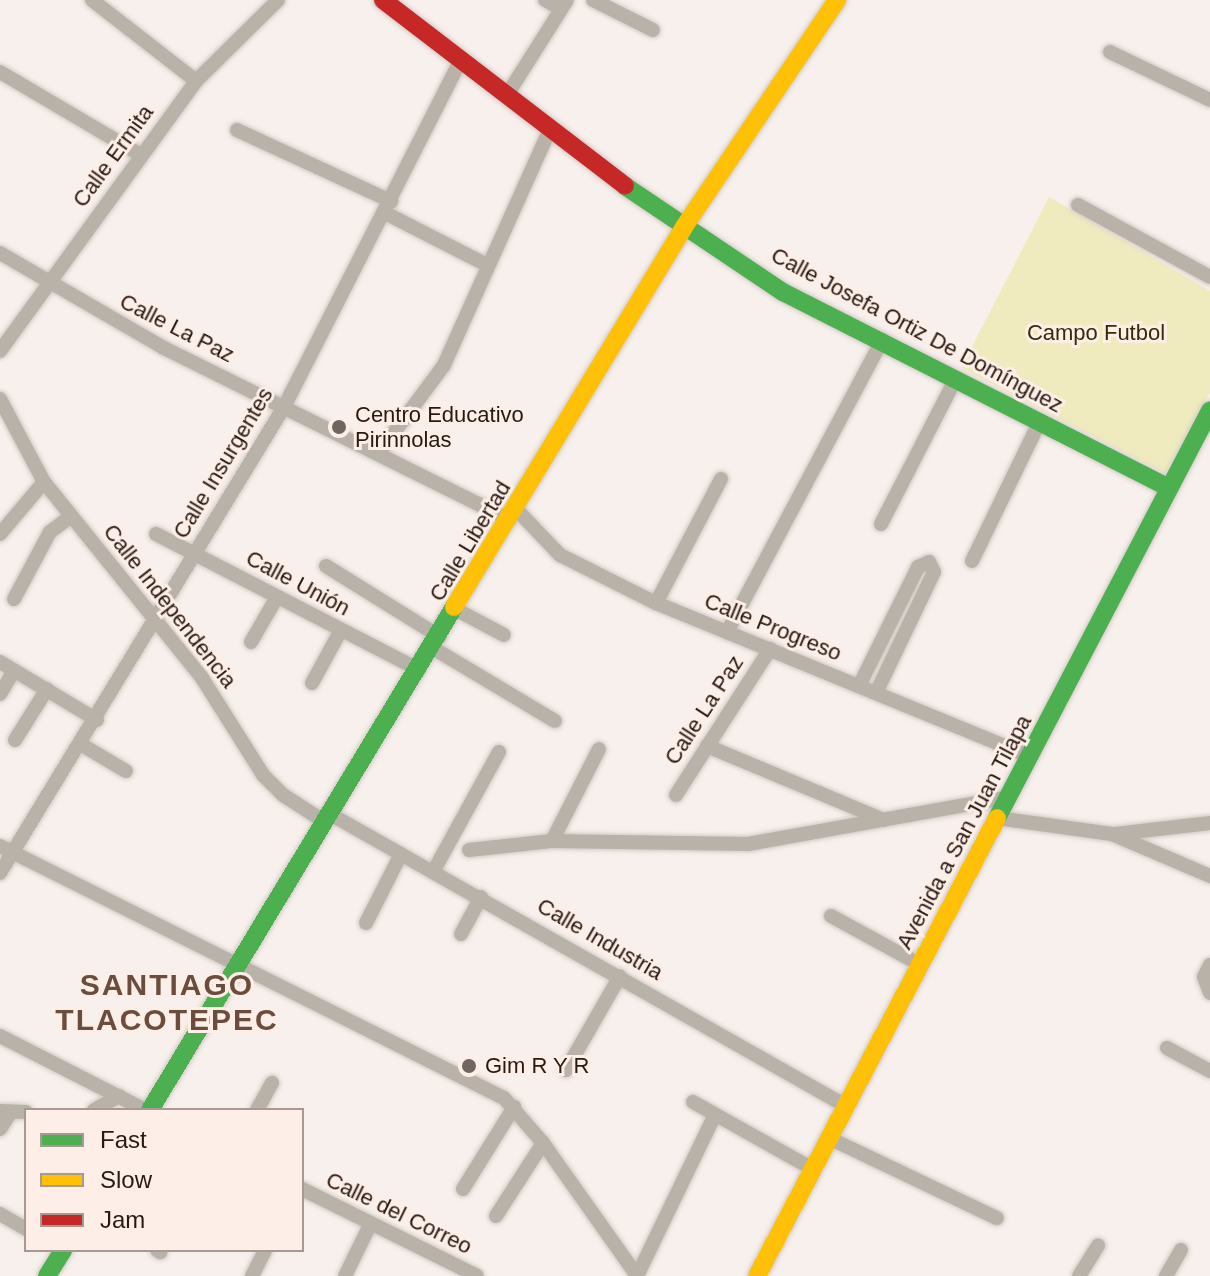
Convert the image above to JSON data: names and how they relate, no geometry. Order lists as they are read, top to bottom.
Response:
{
  "streets": {
    "main road": ["Calle Josefa Ortiz De Domínguez", "Calle Libertad", "Avenida a San Juan Tilapa"],
    "street": [
      "Calle Ermita",
      "Calle La Paz",
      "Calle Insurgentes",
      "Calle Unión",
      "Calle Independencia",
      "Calle Progreso",
      "Calle Industria",
      "Calle del Correo"
    ]
  },
  "crossings": [
    ["Calle Ermita", "Calle La Paz"],
    ["Calle La Paz", "Calle Insurgentes"],
    ["Calle La Paz", "Calle Libertad"],
    ["Calle La Paz", "Calle Progreso"],
    ["Calle Josefa Ortiz De Domínguez", "Calle Insurgentes"],
    ["Calle Josefa Ortiz De Domínguez", "Calle Libertad"],
    ["Calle Josefa Ortiz De Domínguez", "Avenida a San Juan Tilapa"],
    ["Calle Insurgentes", "Calle Unión"],
    ["Calle Insurgentes", "Calle Independencia"],
    ["Calle Libertad", "Calle Unión"],
    ["Calle Libertad", "Calle Independencia"],
    ["Calle Libertad", "Calle Progreso"],
    ["Calle Libertad", "Calle Industria"],
    ["Calle Independencia", "Calle Industria"],
    ["Calle Progreso", "Avenida a San Juan Tilapa"],
    ["Avenida a San Juan Tilapa", "Calle Industria"]
  ],
  "districts": ["SANTIAGO TLACOTEPEC"],
  "parks": ["Campo Futbol"],
  "places": ["Centro Educativo Pirinnolas", "Gim R Y R"],
  "legend": ["Fast", "Slow", "Jam"]
}
